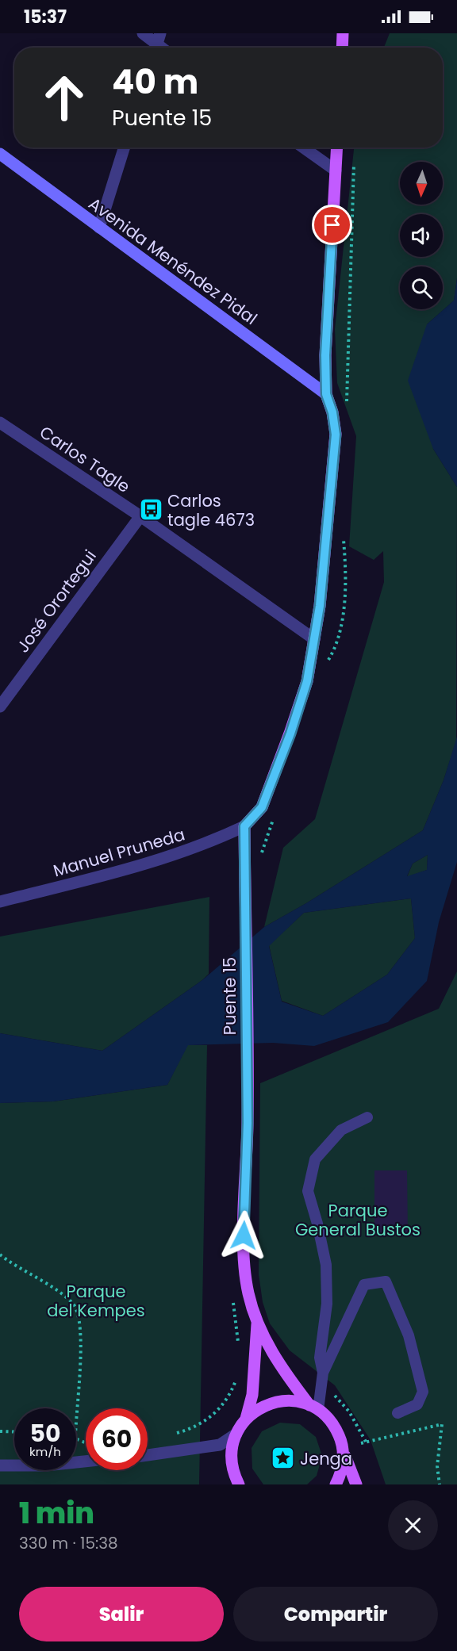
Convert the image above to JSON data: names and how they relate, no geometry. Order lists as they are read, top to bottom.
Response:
{
  "streets": {
    "main road": ["Avenida Menéndez Pidal", "Puente 15"],
    "street": ["Carlos Tagle", "José Orortegui", "Manuel Pruneda"]
  },
  "crossings": [
    ["Carlos Tagle", "José Orortegui"],
    ["Manuel Pruneda", "Puente 15"]
  ],
  "parks": ["Parque General Bustos", "Parque del Kempes"],
  "places": {
    "bus stop": ["Carlos tagle 4673"],
    "place": ["Jenga"]
  },
  "north": "bottom",
  "page": {
    "status": "15:37",
    "turn": ["40 m", "Puente 15"],
    "speed": "50 km/h",
    "limit": "60",
    "heading": ["1 min", "330 m · 15:38"],
    "buttons": ["Salir", "Compartir"]
  }
}
